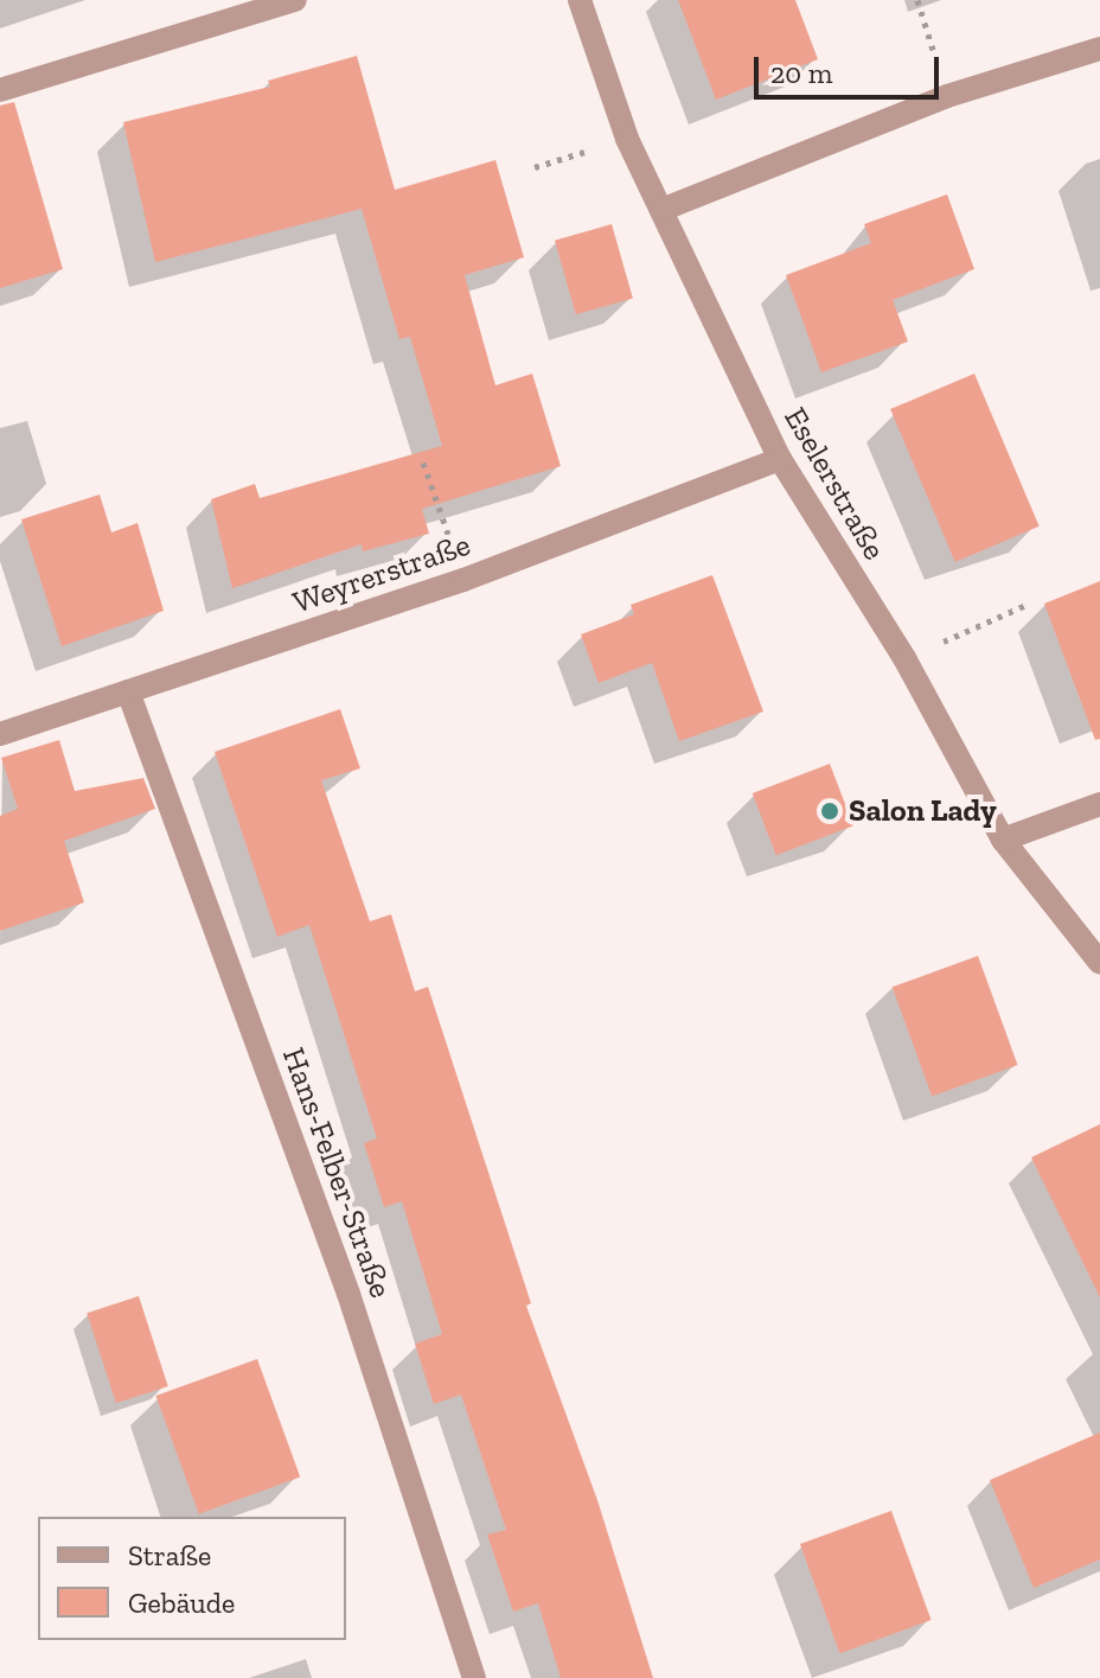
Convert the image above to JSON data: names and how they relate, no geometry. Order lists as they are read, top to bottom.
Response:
{
  "streets": {
    "street": ["Eselerstraße", "Weyrerstraße", "Hans-Felber-Straße"]
  },
  "crossings": [
    ["Eselerstraße", "Weyrerstraße"],
    ["Weyrerstraße", "Hans-Felber-Straße"]
  ],
  "places": ["Salon Lady"],
  "legend": ["Straße", "Gebäude"],
  "scale_bar": "20 m"
}
